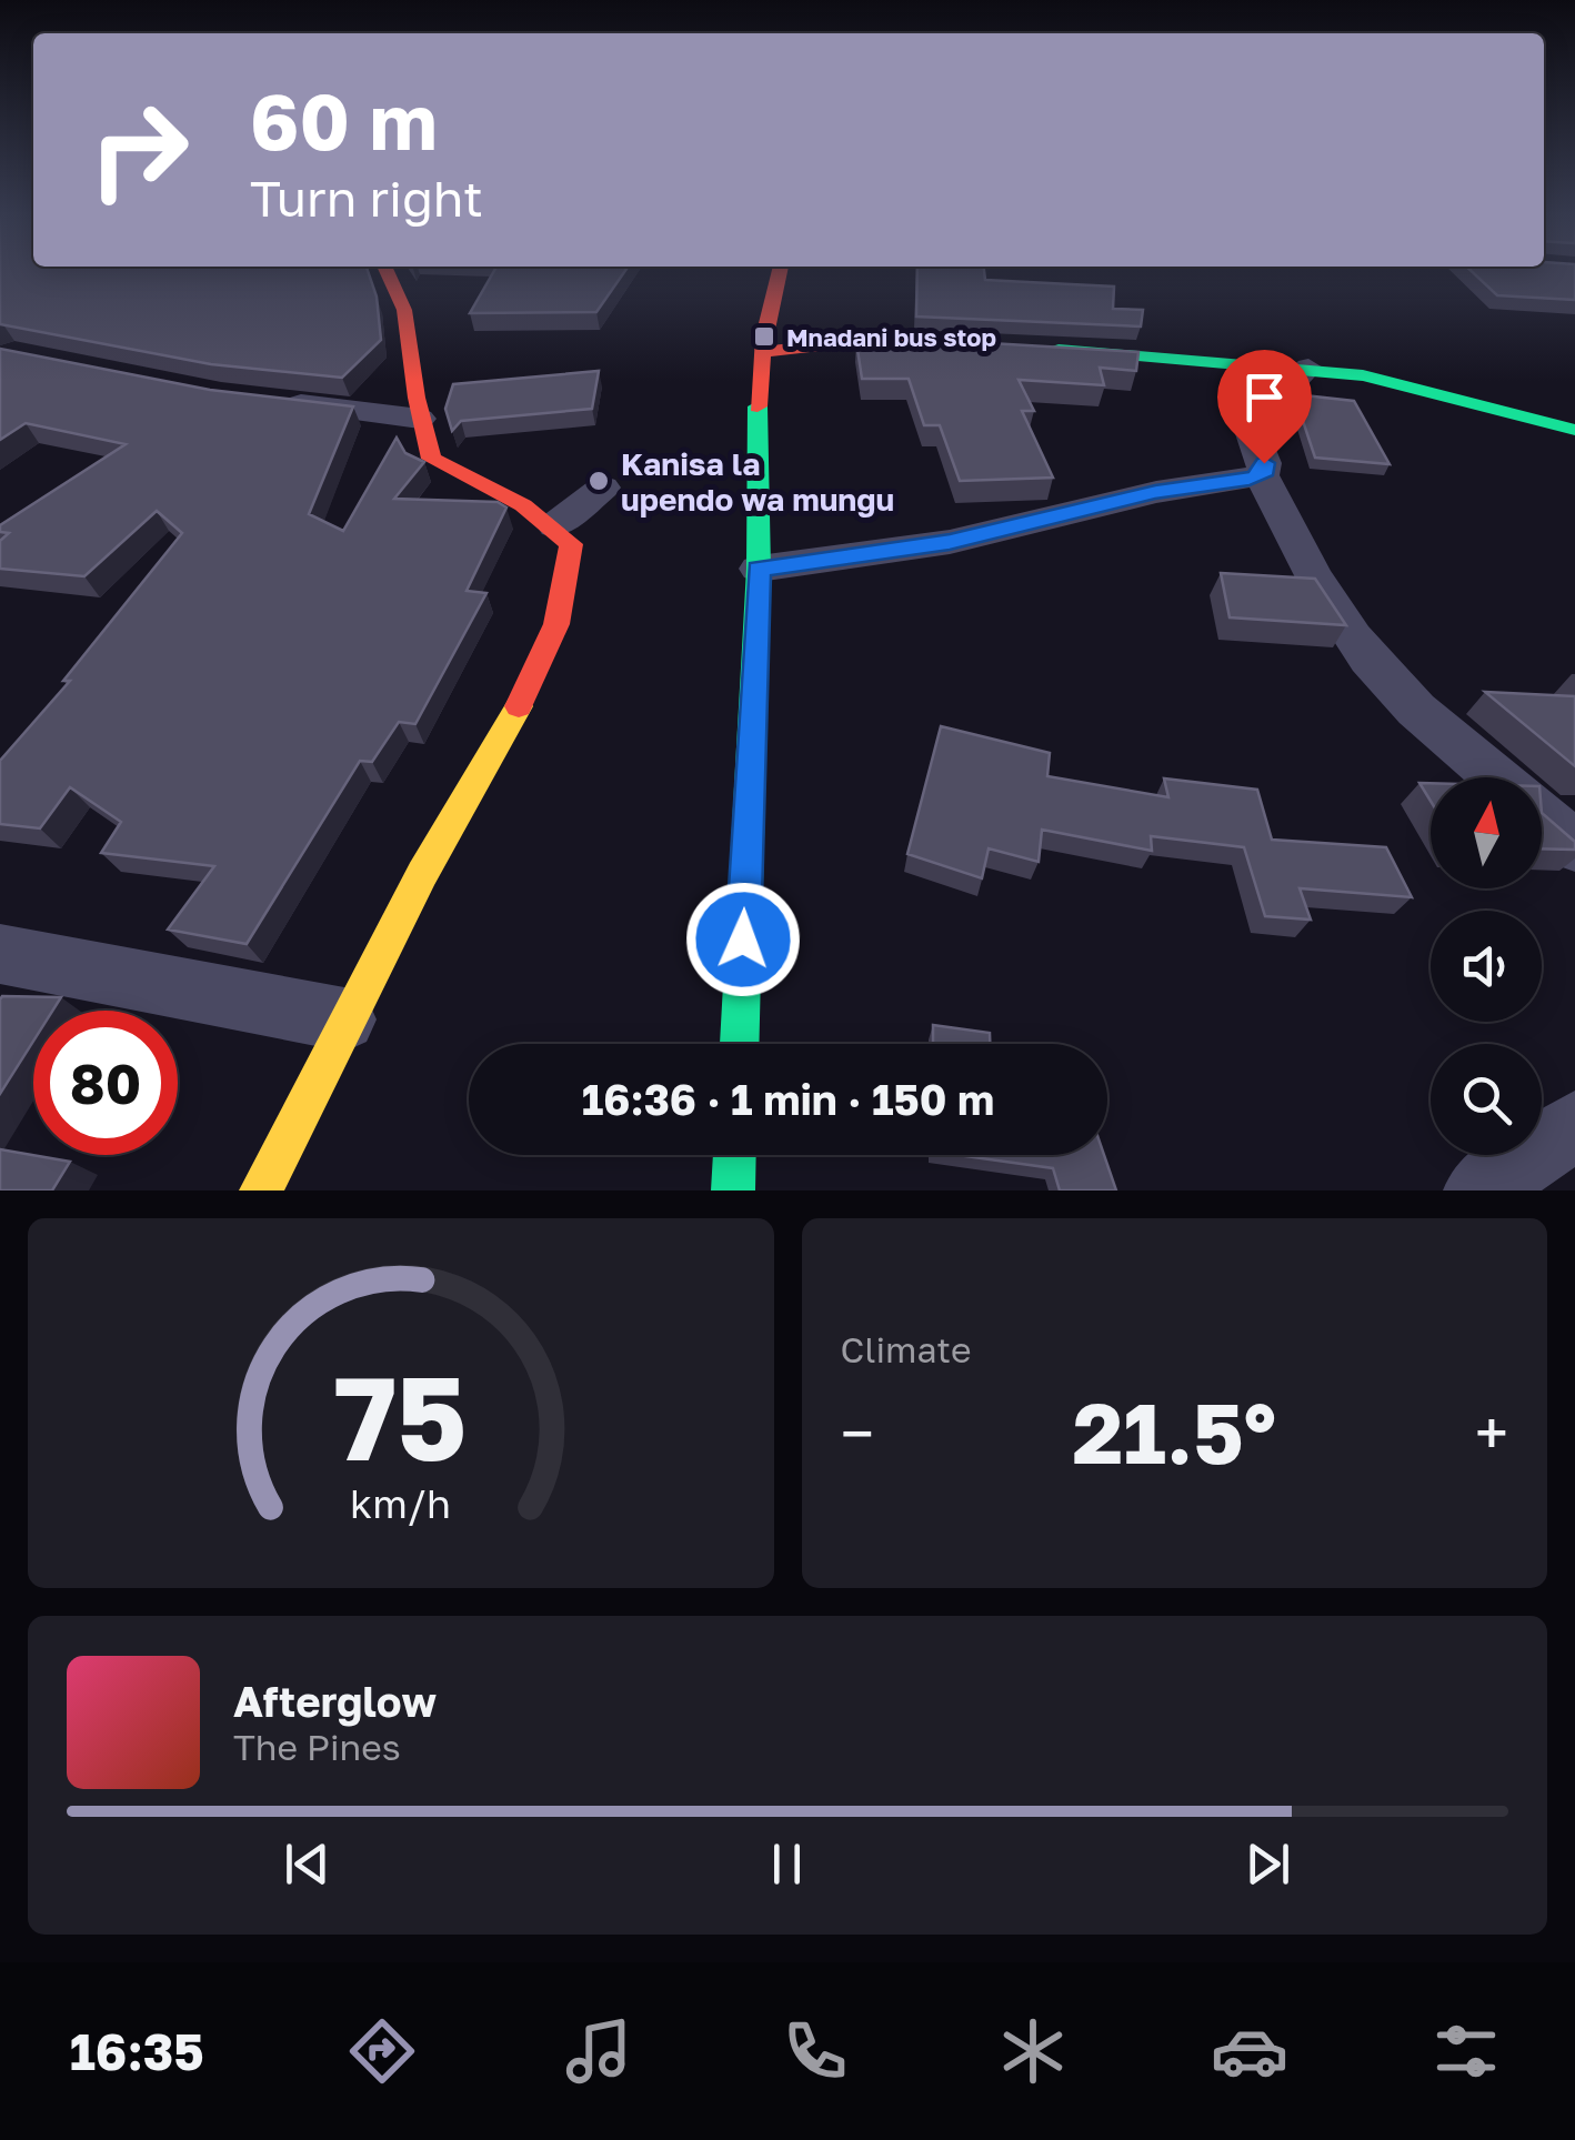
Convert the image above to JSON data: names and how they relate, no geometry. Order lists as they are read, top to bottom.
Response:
{
  "places": {
    "transit": ["Mnadani bus stop"],
    "other": ["Kanisa la upendo wa mungu"]
  },
  "north": "top",
  "page": {
    "turn": ["60 m", "Turn right"],
    "limit": "80",
    "trip": "16:36 · 1 min · 150 m",
    "tile": "Climate",
    "heat": ["−", "21.5°", "+"],
    "song": ["Afterglow", "The Pines"],
    "tabs": "16:35",
    "gauge": ["75", "km/h"]
  }
}
